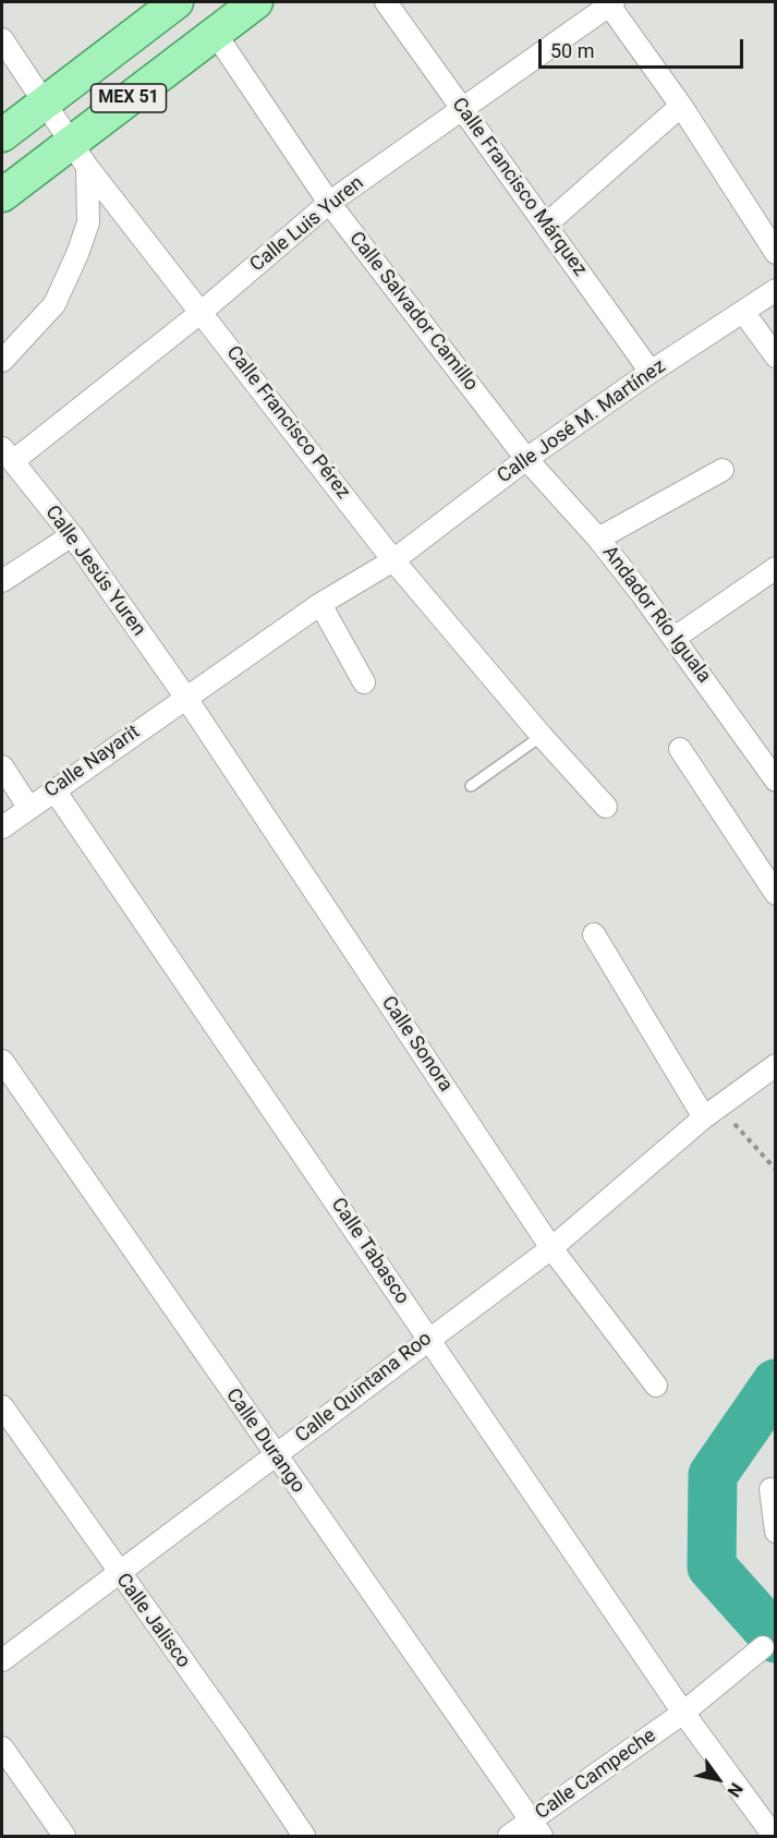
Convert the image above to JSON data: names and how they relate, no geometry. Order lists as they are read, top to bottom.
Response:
{
  "streets": {
    "main road": ["MEX 51"],
    "street": [
      "Calle Francisco Márquez",
      "Calle Luis Yuren",
      "Calle Salvador Camillo",
      "Calle José M. Martínez",
      "Calle Francisco Pérez",
      "Calle Jesús Yuren",
      "Andador Río Iguala",
      "Calle Nayarit",
      "Calle Sonora",
      "Calle Tabasco",
      "Calle Quintana Roo",
      "Calle Durango",
      "Calle Jalisco",
      "Calle Campeche"
    ]
  },
  "crossings": [
    ["MEX 51", "Calle Salvador Camillo"],
    ["MEX 51", "Calle Francisco Pérez"],
    ["Calle Francisco Márquez", "Calle Luis Yuren"],
    ["Calle Francisco Márquez", "Calle José M. Martínez"],
    ["Calle Luis Yuren", "Calle Salvador Camillo"],
    ["Calle Luis Yuren", "Calle Francisco Pérez"],
    ["Calle Luis Yuren", "Calle Jesús Yuren"],
    ["Calle Salvador Camillo", "Calle José M. Martínez"],
    ["Calle Salvador Camillo", "Andador Río Iguala"],
    ["Calle José M. Martínez", "Calle Francisco Pérez"],
    ["Calle José M. Martínez", "Andador Río Iguala"],
    ["Calle José M. Martínez", "Calle Nayarit"],
    ["Calle Jesús Yuren", "Calle Nayarit"],
    ["Calle Jesús Yuren", "Calle Sonora"],
    ["Calle Nayarit", "Calle Sonora"],
    ["Calle Nayarit", "Calle Tabasco"],
    ["Calle Sonora", "Calle Quintana Roo"],
    ["Calle Tabasco", "Calle Quintana Roo"],
    ["Calle Tabasco", "Calle Campeche"],
    ["Calle Quintana Roo", "Calle Durango"],
    ["Calle Quintana Roo", "Calle Jalisco"],
    ["Calle Durango", "Calle Campeche"]
  ],
  "scale_bar": "50 m",
  "north": "bottom right"
}
